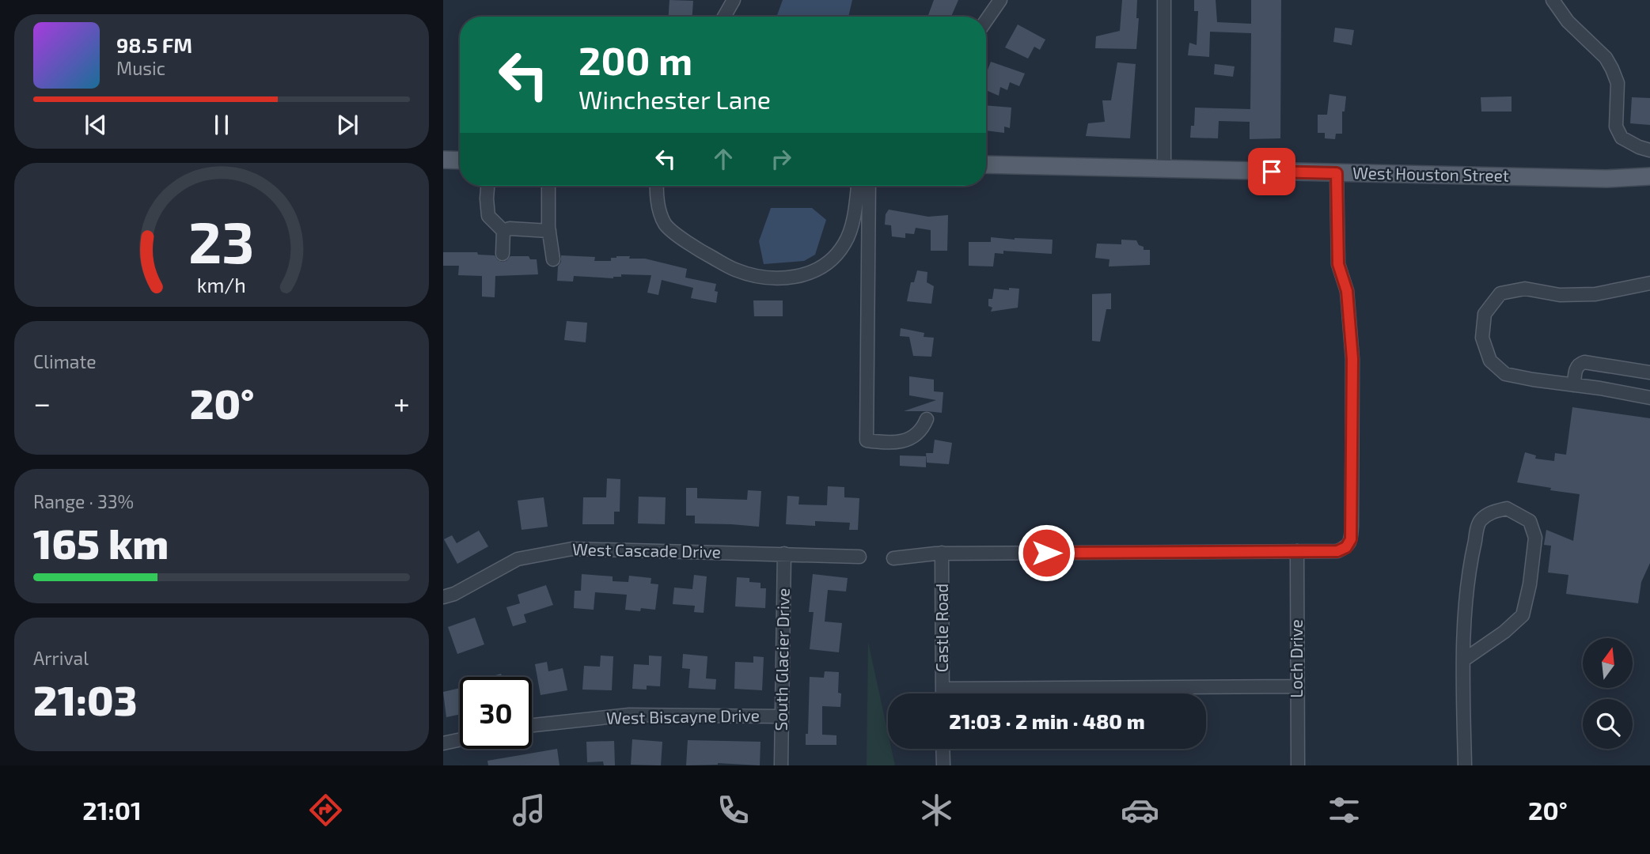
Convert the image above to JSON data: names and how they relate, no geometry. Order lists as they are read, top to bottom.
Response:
{
  "streets": {
    "main road": ["West Houston Street"],
    "street": [
      "West Cascade Drive",
      "Castle Road",
      "Loch Drive",
      "South Glacier Drive",
      "West Biscayne Drive"
    ]
  },
  "crossings": [
    ["West Cascade Drive", "South Glacier Drive"],
    ["South Glacier Drive", "West Biscayne Drive"]
  ],
  "north": "top",
  "page": {
    "turn": ["200 m", "Winchester Lane"],
    "song": ["98.5 FM", "Music"],
    "tile": [
      "Climate",
      ["Range · 33%", "165 km"],
      ["Arrival", "21:03"]
    ],
    "heat": ["−", "20°", "+"],
    "limit": "30",
    "trip": "21:03 · 2 min · 480 m",
    "tabs": ["21:01", "20°"],
    "gauge": ["23", "km/h"]
  }
}
